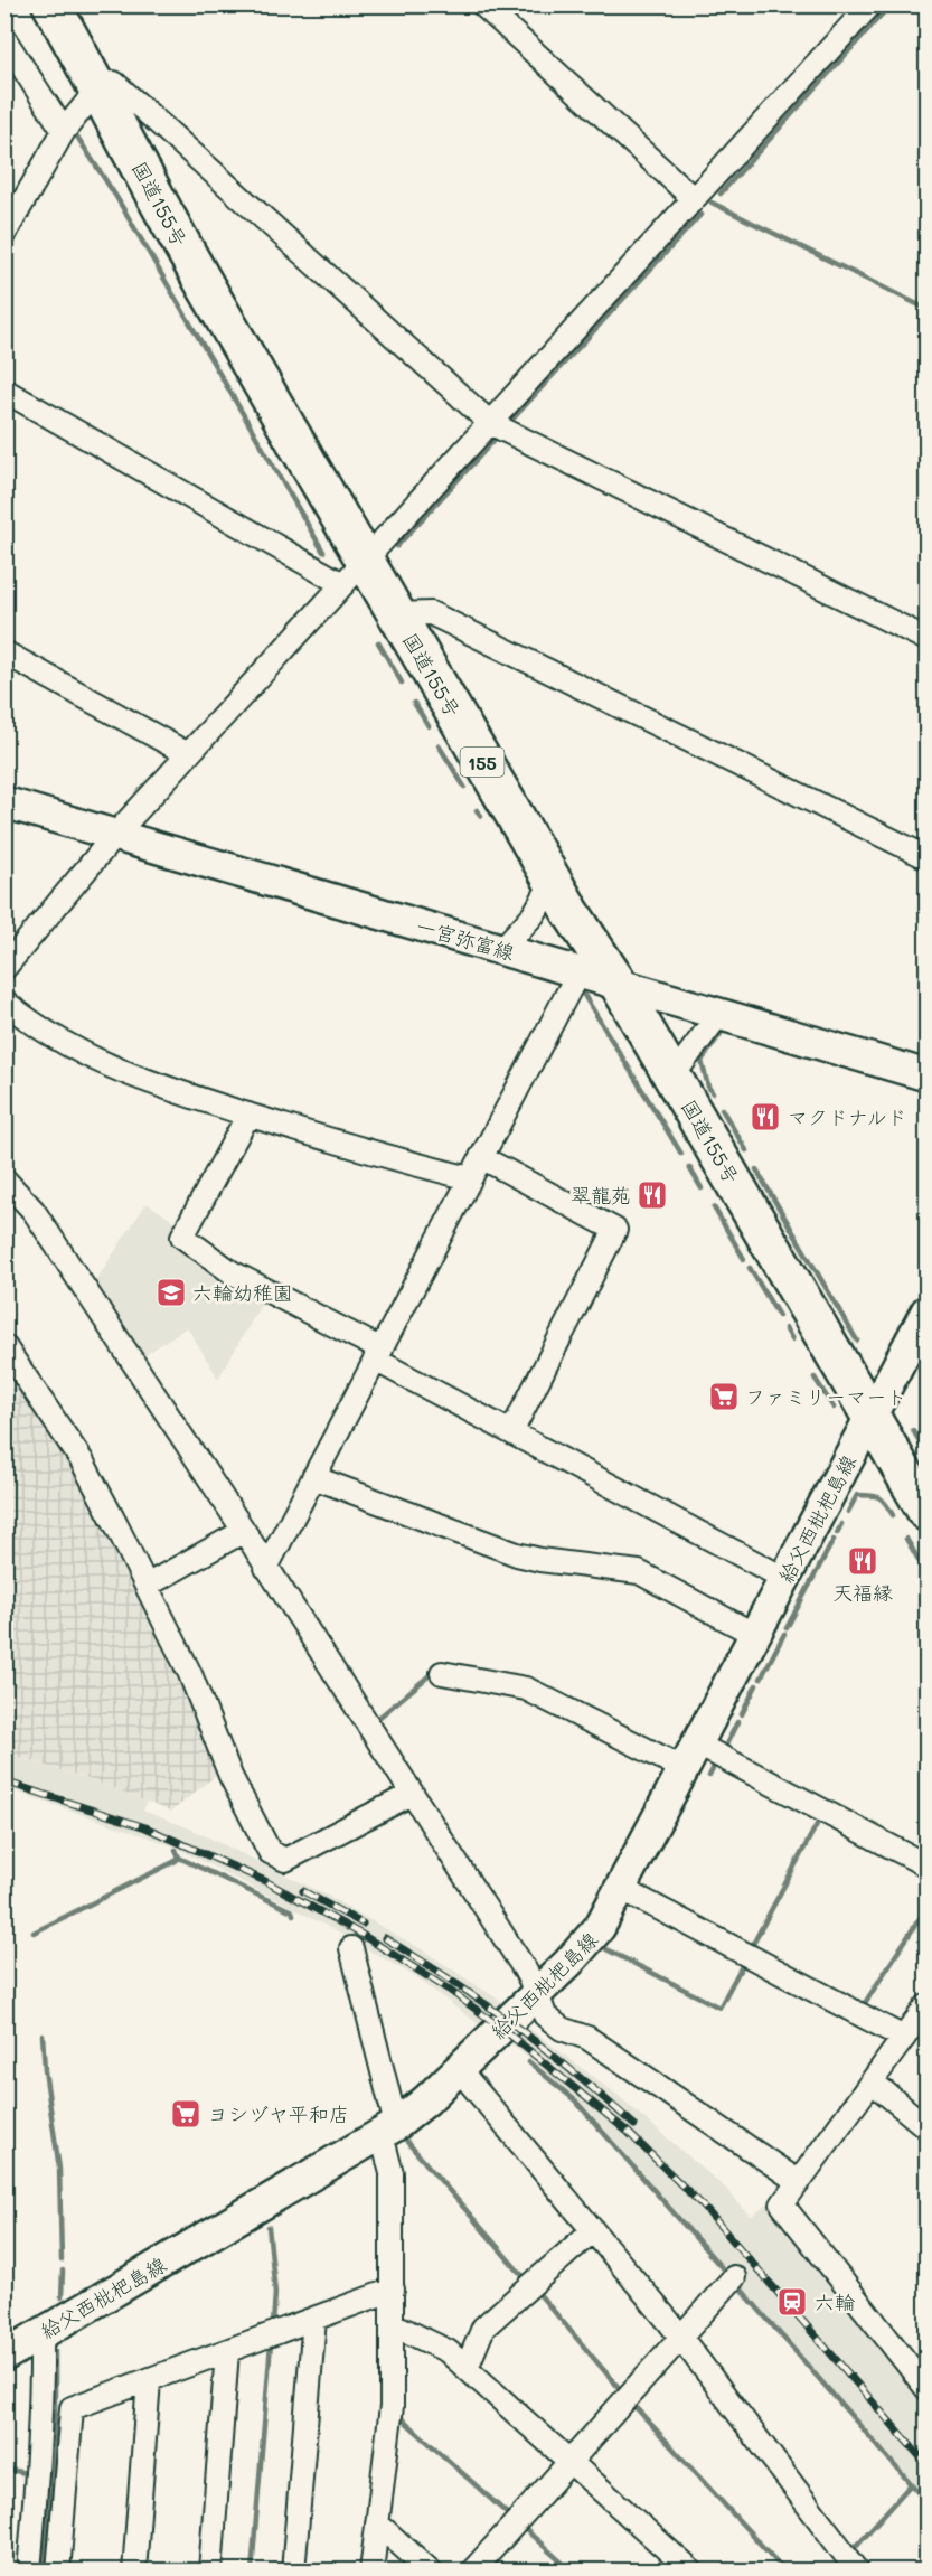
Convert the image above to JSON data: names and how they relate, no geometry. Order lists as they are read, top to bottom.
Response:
{
  "streets": {
    "highway": ["国道155号", "155"],
    "main road": ["一宮弥富線", "給父西枇杷島線"]
  },
  "crossings": [
    ["国道155号", "一宮弥富線"],
    ["国道155号", "給父西枇杷島線"]
  ],
  "places": {
    "restaurant": ["マクドナルド", "翠龍苑", "天福縁"],
    "school or university": ["六輪幼稚園"],
    "supermarket": ["ファミリーマート", "ヨシヅヤ平和店"],
    "station": ["六輪"]
  }
}
